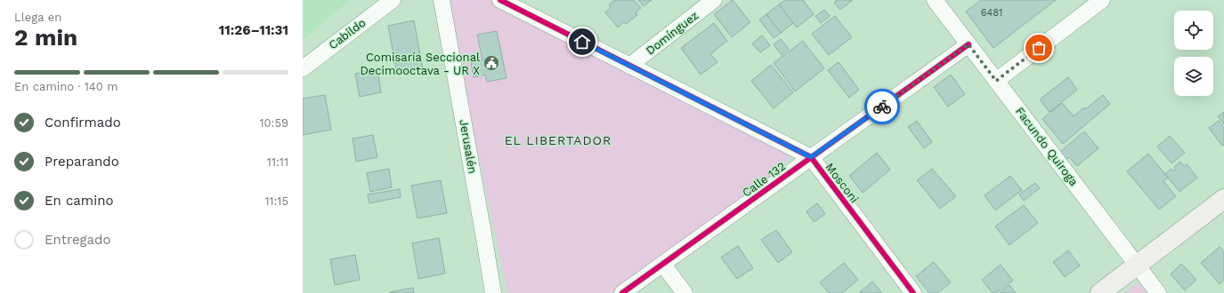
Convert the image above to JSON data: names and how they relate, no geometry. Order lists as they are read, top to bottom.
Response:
{
  "streets": {
    "street": [
      "Domínguez",
      "Cabildo",
      "Jerusalén",
      "Facundo Quiroga",
      "Calle 132",
      "Mosconi"
    ]
  },
  "crossings": [
    ["Domínguez", "Mosconi"],
    ["Facundo Quiroga", "Calle 132"],
    ["Calle 132", "Mosconi"]
  ],
  "districts": ["EL LIBERTADOR"],
  "places": {
    "public building": ["Comisaría Seccional Decimooctava - UR X"]
  },
  "house_numbers": ["6481"],
  "page": {
    "heading": ["2 min", "Llega en", "11:26–11:31"],
    "bar": "En camino · 140 m",
    "list": [
      ["Confirmado", "10:59"],
      ["Preparando", "11:11"],
      ["En camino", "11:15"],
      "Entregado"
    ]
  }
}
